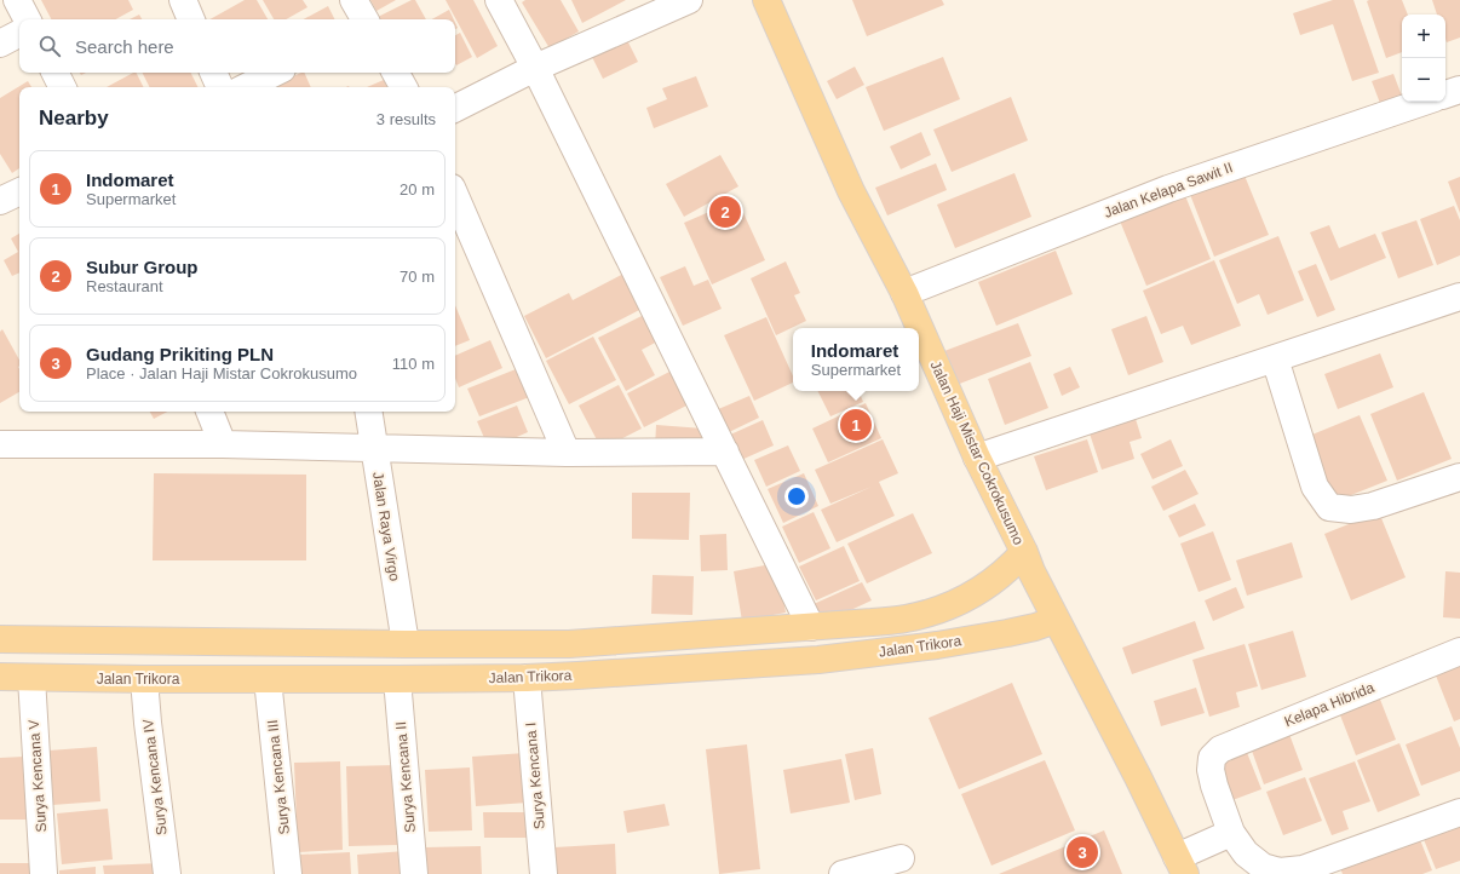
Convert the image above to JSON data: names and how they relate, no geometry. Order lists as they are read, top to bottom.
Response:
{
  "streets": {
    "main road": ["Jalan Haji Mistar Cokrokusumo", "Jalan Trikora"],
    "street": [
      "Jalan Kelapa Sawit II",
      "Jalan Raya Virgo",
      "Kelapa Hibrida",
      "Surya Kencana V",
      "Surya Kencana I",
      "Surya Kencana IV",
      "Surya Kencana III",
      "Surya Kencana II"
    ]
  },
  "crossings": [
    ["Jalan Kelapa Sawit II", "Jalan Haji Mistar Cokrokusumo"],
    ["Jalan Haji Mistar Cokrokusumo", "Jalan Trikora"],
    ["Jalan Raya Virgo", "Jalan Trikora"],
    ["Jalan Trikora", "Surya Kencana V"],
    ["Jalan Trikora", "Surya Kencana I"],
    ["Jalan Trikora", "Surya Kencana IV"],
    ["Jalan Trikora", "Surya Kencana III"],
    ["Jalan Trikora", "Surya Kencana II"]
  ],
  "page": {
    "map_buttons": ["+", "−"],
    "search": "Search here",
    "heading": ["Nearby", "3 results"],
    "list": [
      {
        "mark": "1",
        "name": "Indomaret",
        "note": "Supermarket",
        "value": "20 m"
      },
      {
        "mark": "2",
        "name": "Subur Group",
        "note": "Restaurant",
        "value": "70 m"
      },
      {
        "mark": "3",
        "name": "Gudang Prikiting PLN",
        "note": "Place · Jalan Haji Mistar Cokrokusumo",
        "value": "110 m"
      }
    ],
    "pins": ["2", "1", "3"],
    "popup": ["Indomaret", "Supermarket"]
  }
}
